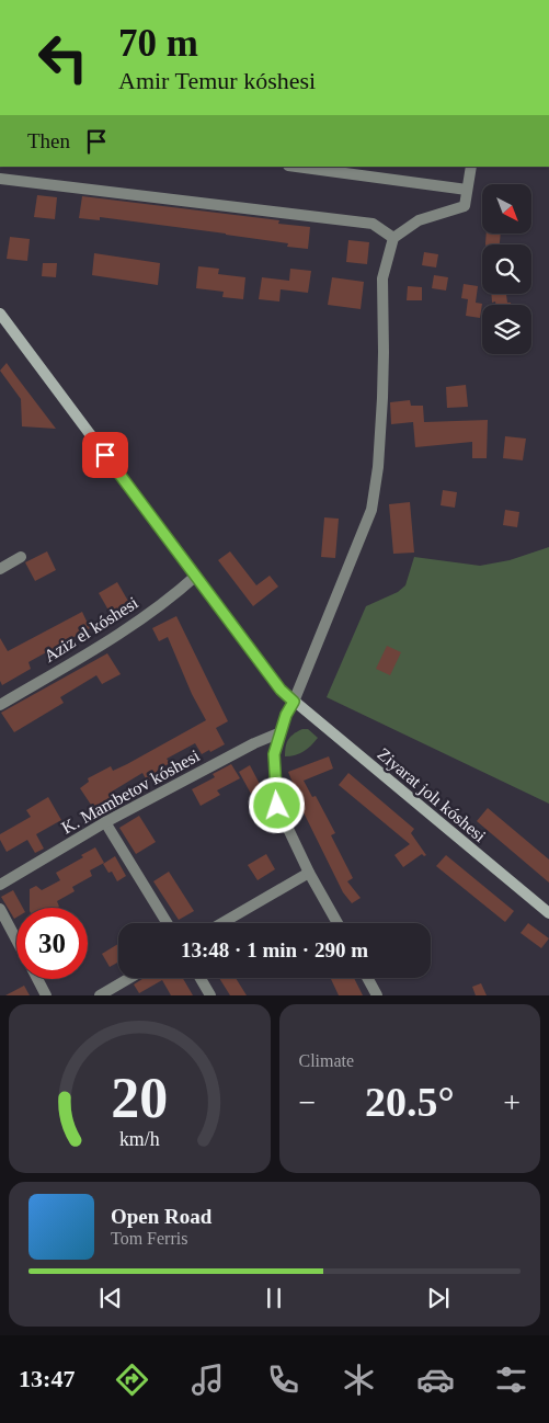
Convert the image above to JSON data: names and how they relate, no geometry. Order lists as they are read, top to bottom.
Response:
{
  "streets": {
    "street": ["Aziz el kóshesi", "K. Mambetov kóshesi", "Ziyarat jolı kóshesi"]
  },
  "crossings": [
    ["Aziz el kóshesi", "Ziyarat jolı kóshesi"]
  ],
  "north": "bottom right",
  "page": {
    "turn": ["70 m", "Amir Temur kóshesi"],
    "then": "Then",
    "limit": "30",
    "trip": "13:48 · 1 min · 290 m",
    "tile": "Climate",
    "heat": ["−", "20.5°", "+"],
    "song": ["Open Road", "Tom Ferris"],
    "tabs": "13:47",
    "gauge": ["20", "km/h"]
  }
}
